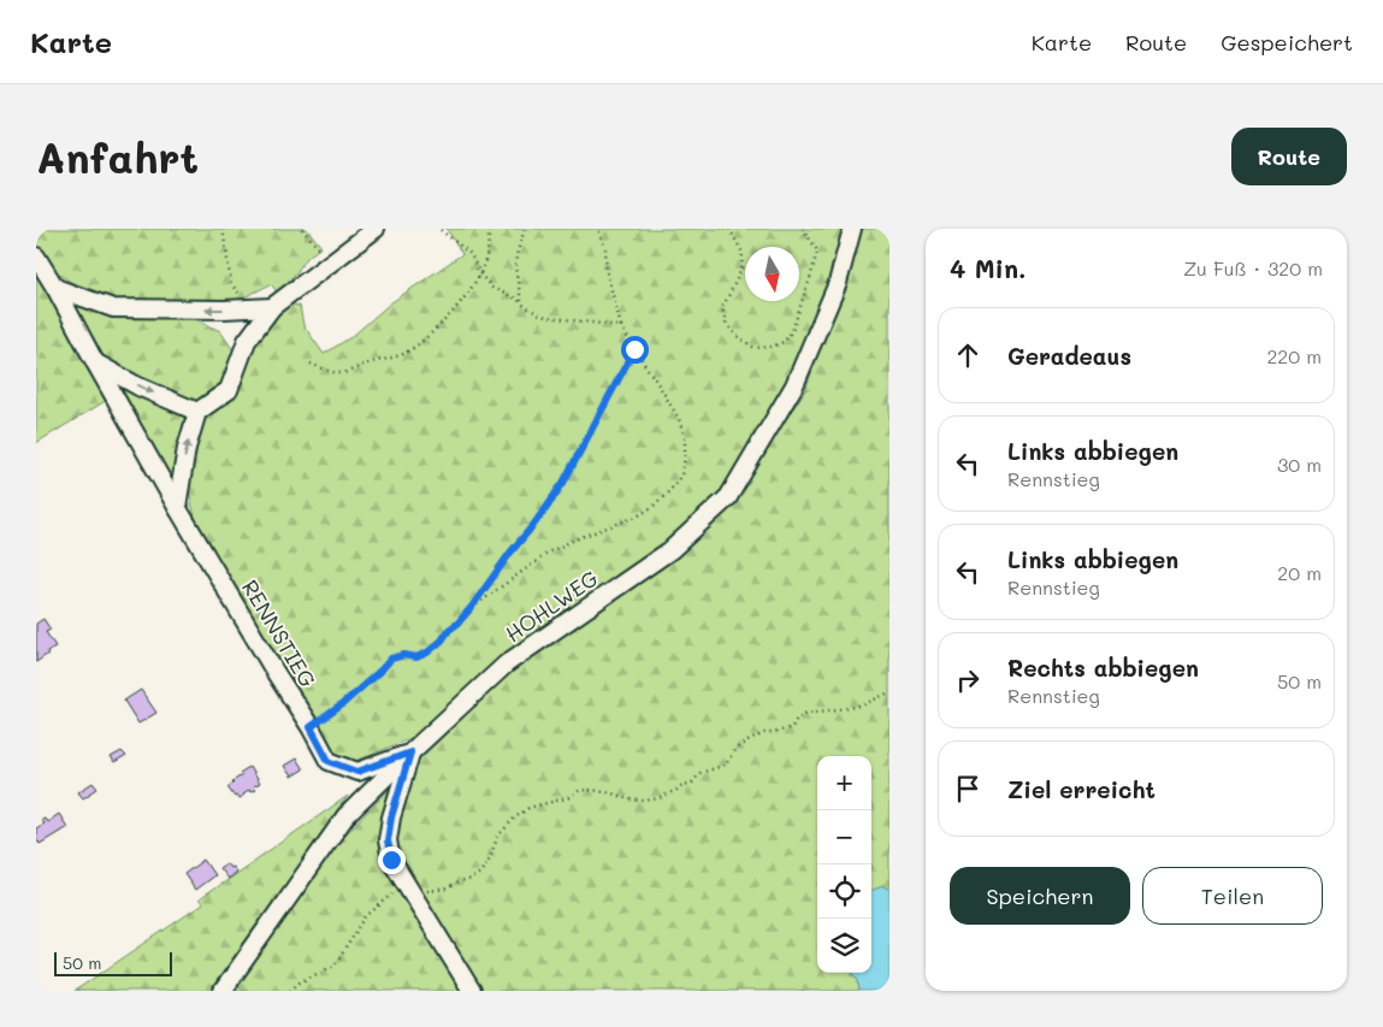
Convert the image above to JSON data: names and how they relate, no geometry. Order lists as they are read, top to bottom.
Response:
{
  "streets": {
    "street": ["HOHLWEG", "RENNSTIEG"]
  },
  "crossings": [
    ["HOHLWEG", "RENNSTIEG"]
  ],
  "scale_bar": "50 m",
  "north": "bottom",
  "page": {
    "header": "Karte",
    "nav": ["Karte", "Route", "Gespeichert"],
    "buttons": [
      "Route",
      ["Speichern", "Teilen"]
    ],
    "title": "Anfahrt",
    "heading": ["4 Min.", "Zu Fuß · 320 m"],
    "list": [
      ["Geradeaus", "220 m"],
      ["Links abbiegen", "Rennstieg", "30 m"],
      ["Links abbiegen", "Rennstieg", "20 m"],
      ["Rechts abbiegen", "Rennstieg", "50 m"],
      "Ziel erreicht"
    ],
    "map_buttons": ["+", "−"],
    "scale": "50 m"
  }
}
